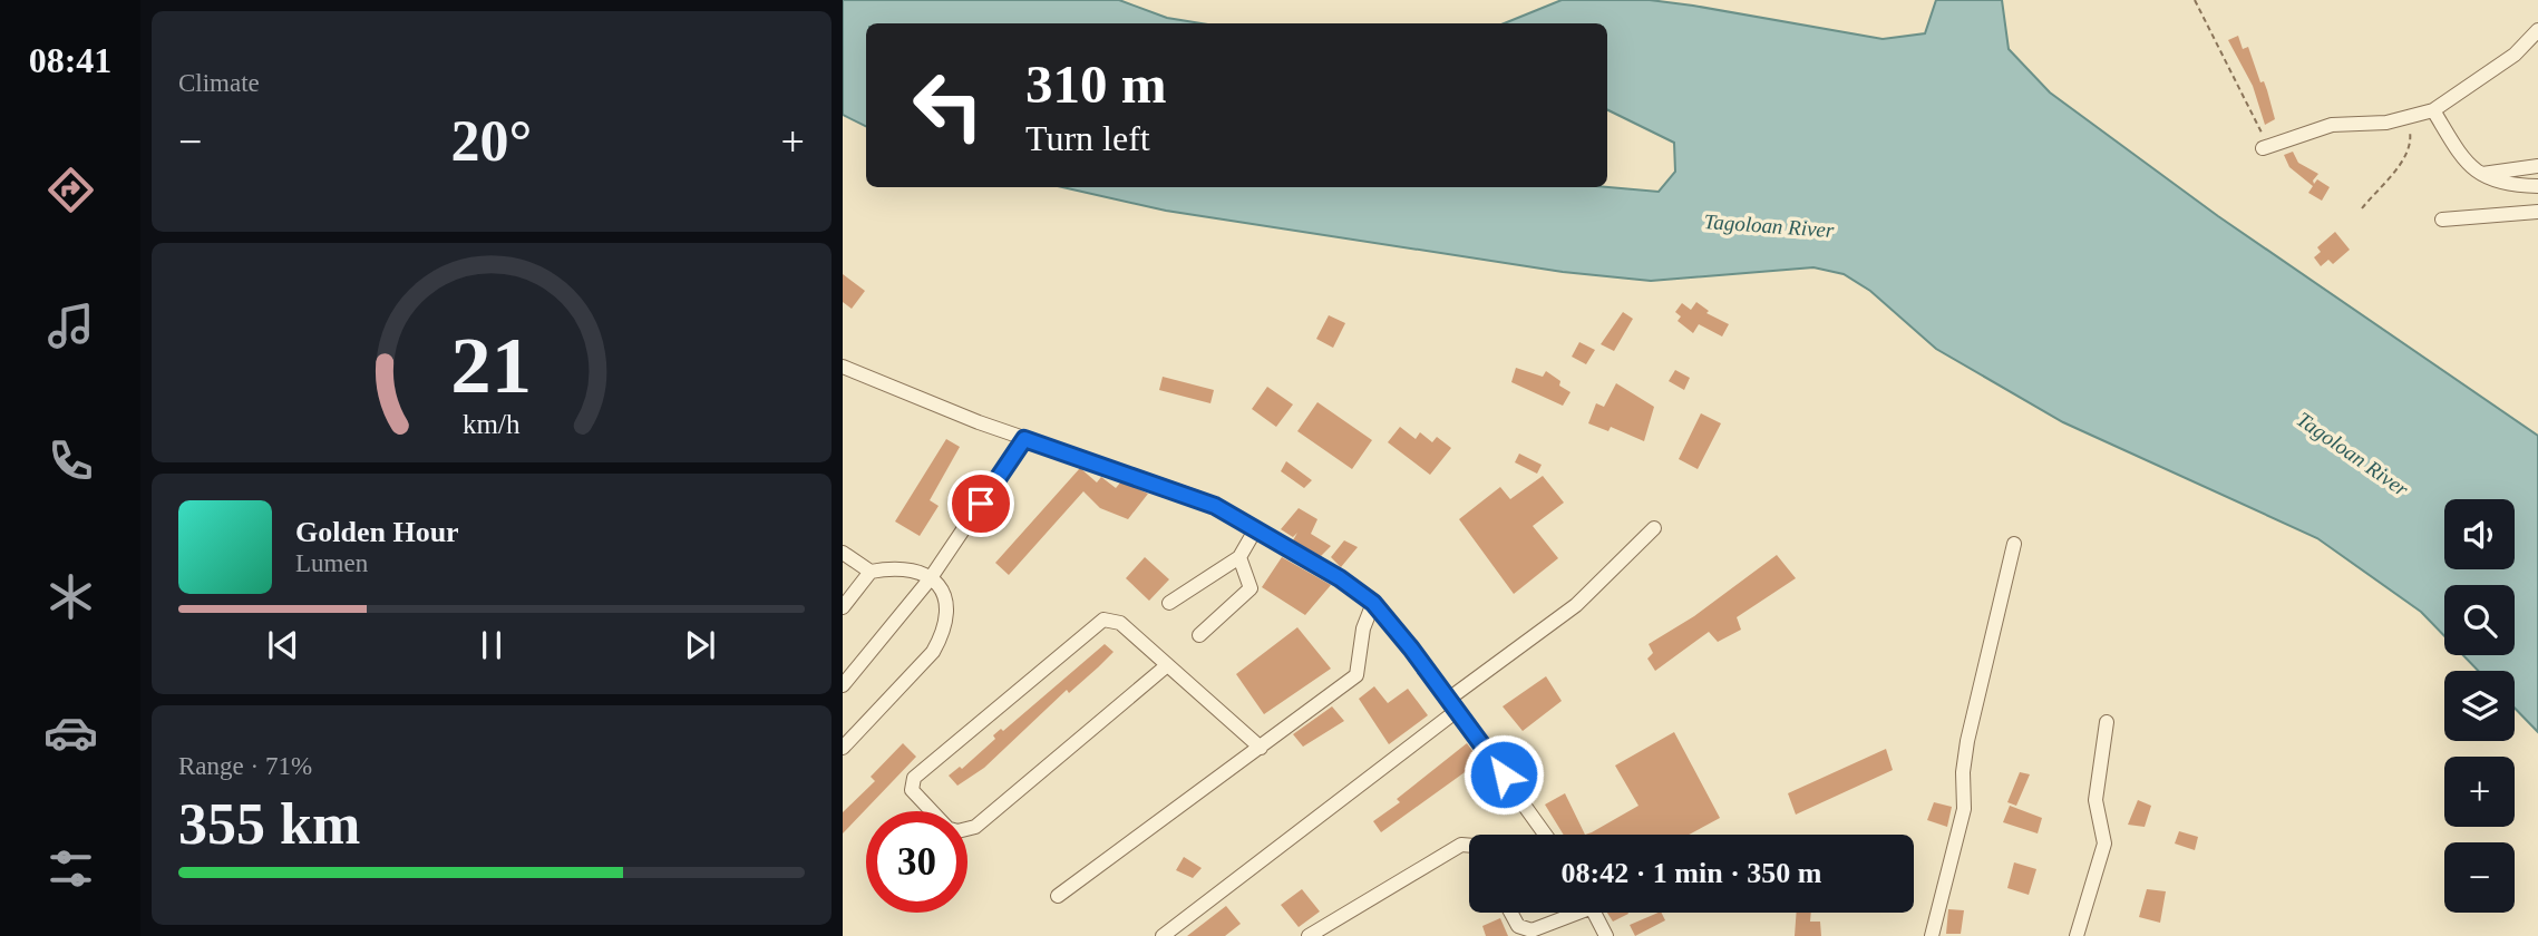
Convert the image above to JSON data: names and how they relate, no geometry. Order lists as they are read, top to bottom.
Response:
{
  "water": ["Tagoloan River"],
  "page": {
    "tabs": "08:41",
    "tile": [
      "Climate",
      ["Range · 71%", "355 km"]
    ],
    "turn": ["310 m", "Turn left"],
    "heat": ["−", "20°", "+"],
    "map_buttons": ["+", "−"],
    "song": ["Golden Hour", "Lumen"],
    "limit": "30",
    "trip": "08:42 · 1 min · 350 m",
    "gauge": ["21", "km/h"]
  }
}
